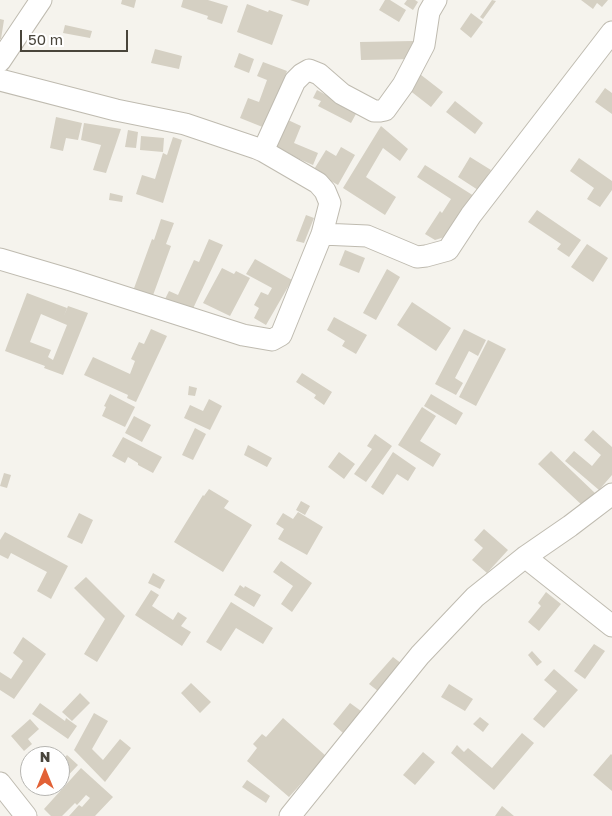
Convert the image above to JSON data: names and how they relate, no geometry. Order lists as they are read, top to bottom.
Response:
{
  "scale_bar": "50 m",
  "north": "top"
}
